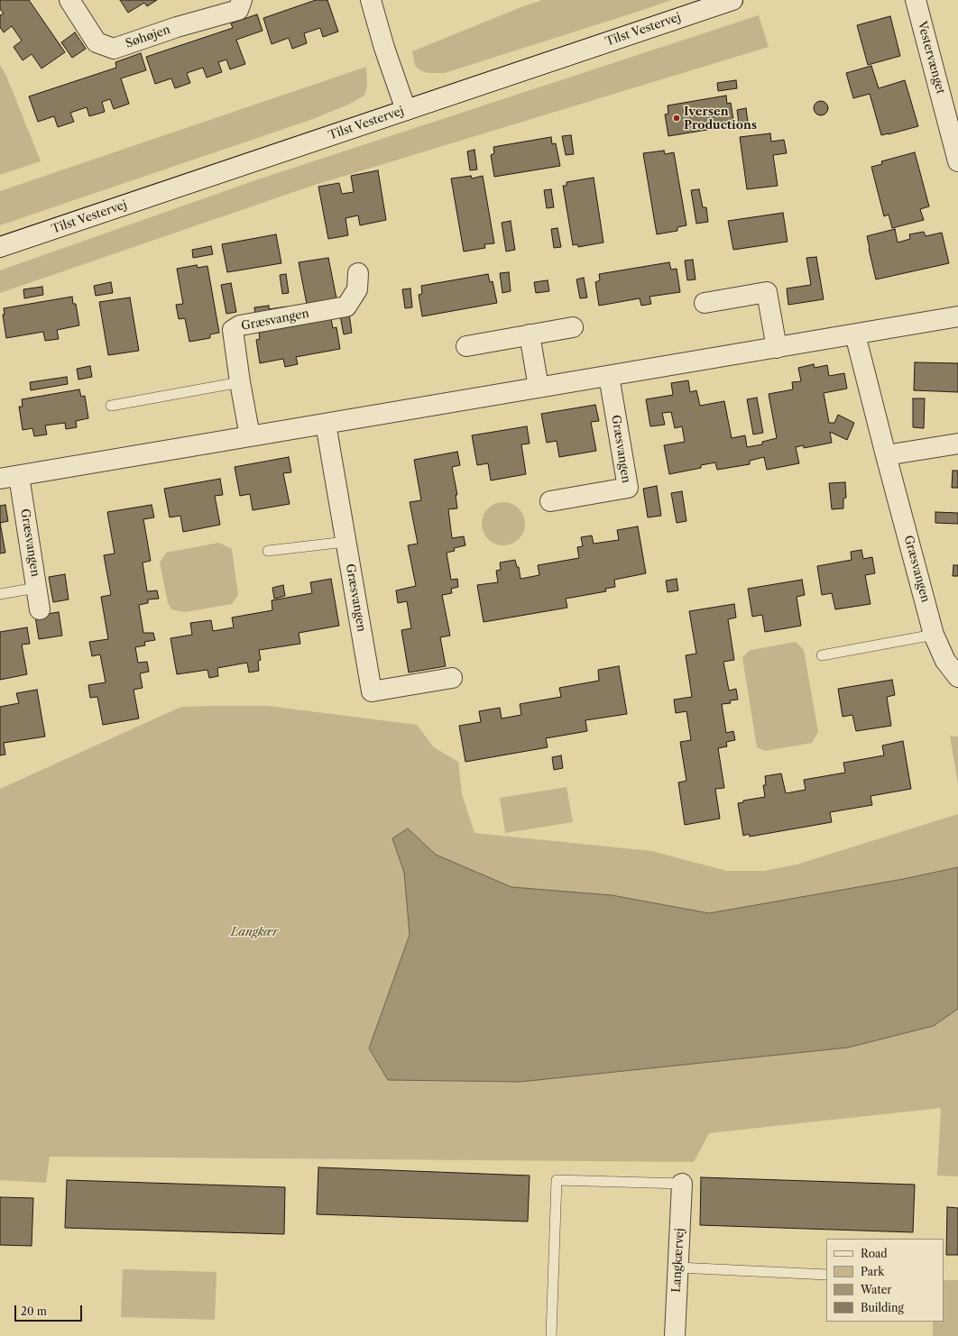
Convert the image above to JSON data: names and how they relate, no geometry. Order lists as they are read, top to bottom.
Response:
{
  "streets": {
    "street": [
      "Tilst Vestervej",
      "Søhøjen",
      "Vestervænget",
      "Græsvangen",
      "Langkærvej"
    ]
  },
  "parks": ["Langkær"],
  "places": ["Iversen Productions"],
  "legend": [
    "Road",
    "Park",
    "Water",
    "Building"
  ],
  "scale_bar": "20 m"
}
